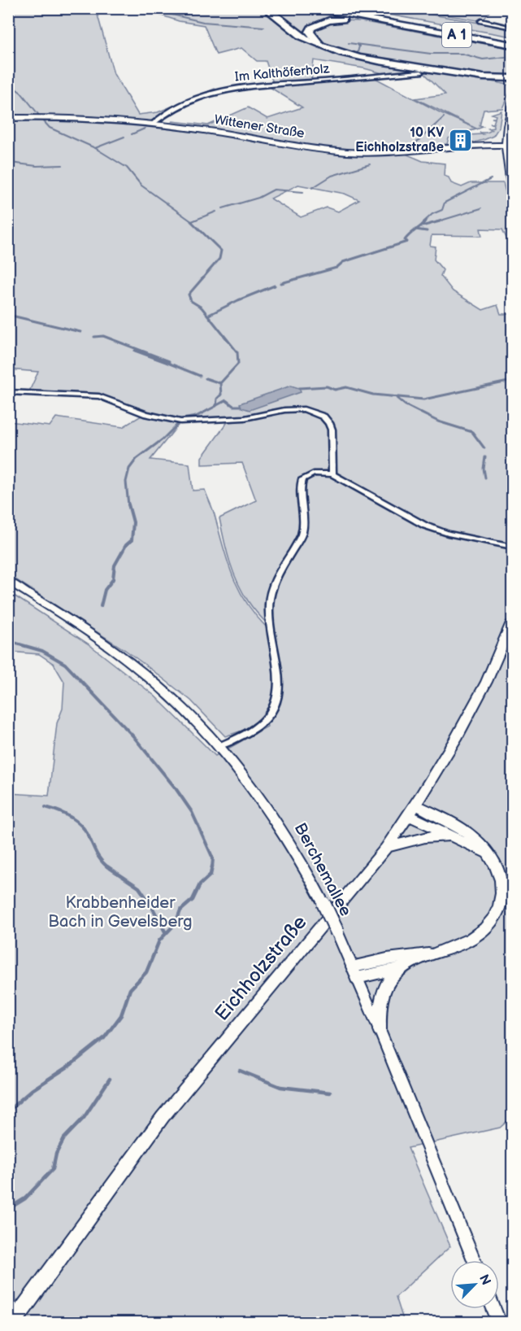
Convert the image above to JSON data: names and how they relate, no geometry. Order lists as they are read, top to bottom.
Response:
{
  "streets": {
    "highway": ["A 1"],
    "main road": ["Wittener Straße", "Eichholzstraße"],
    "street": ["Im Kalthöferholz", "Berchemallee"]
  },
  "crossings": [
    ["Im Kalthöferholz", "Wittener Straße"]
  ],
  "parks": ["Krabbenheider Bach in Gevelsberg"],
  "places": {
    "building": ["10 KV Eichholzstraße"]
  },
  "north": "top right"
}
